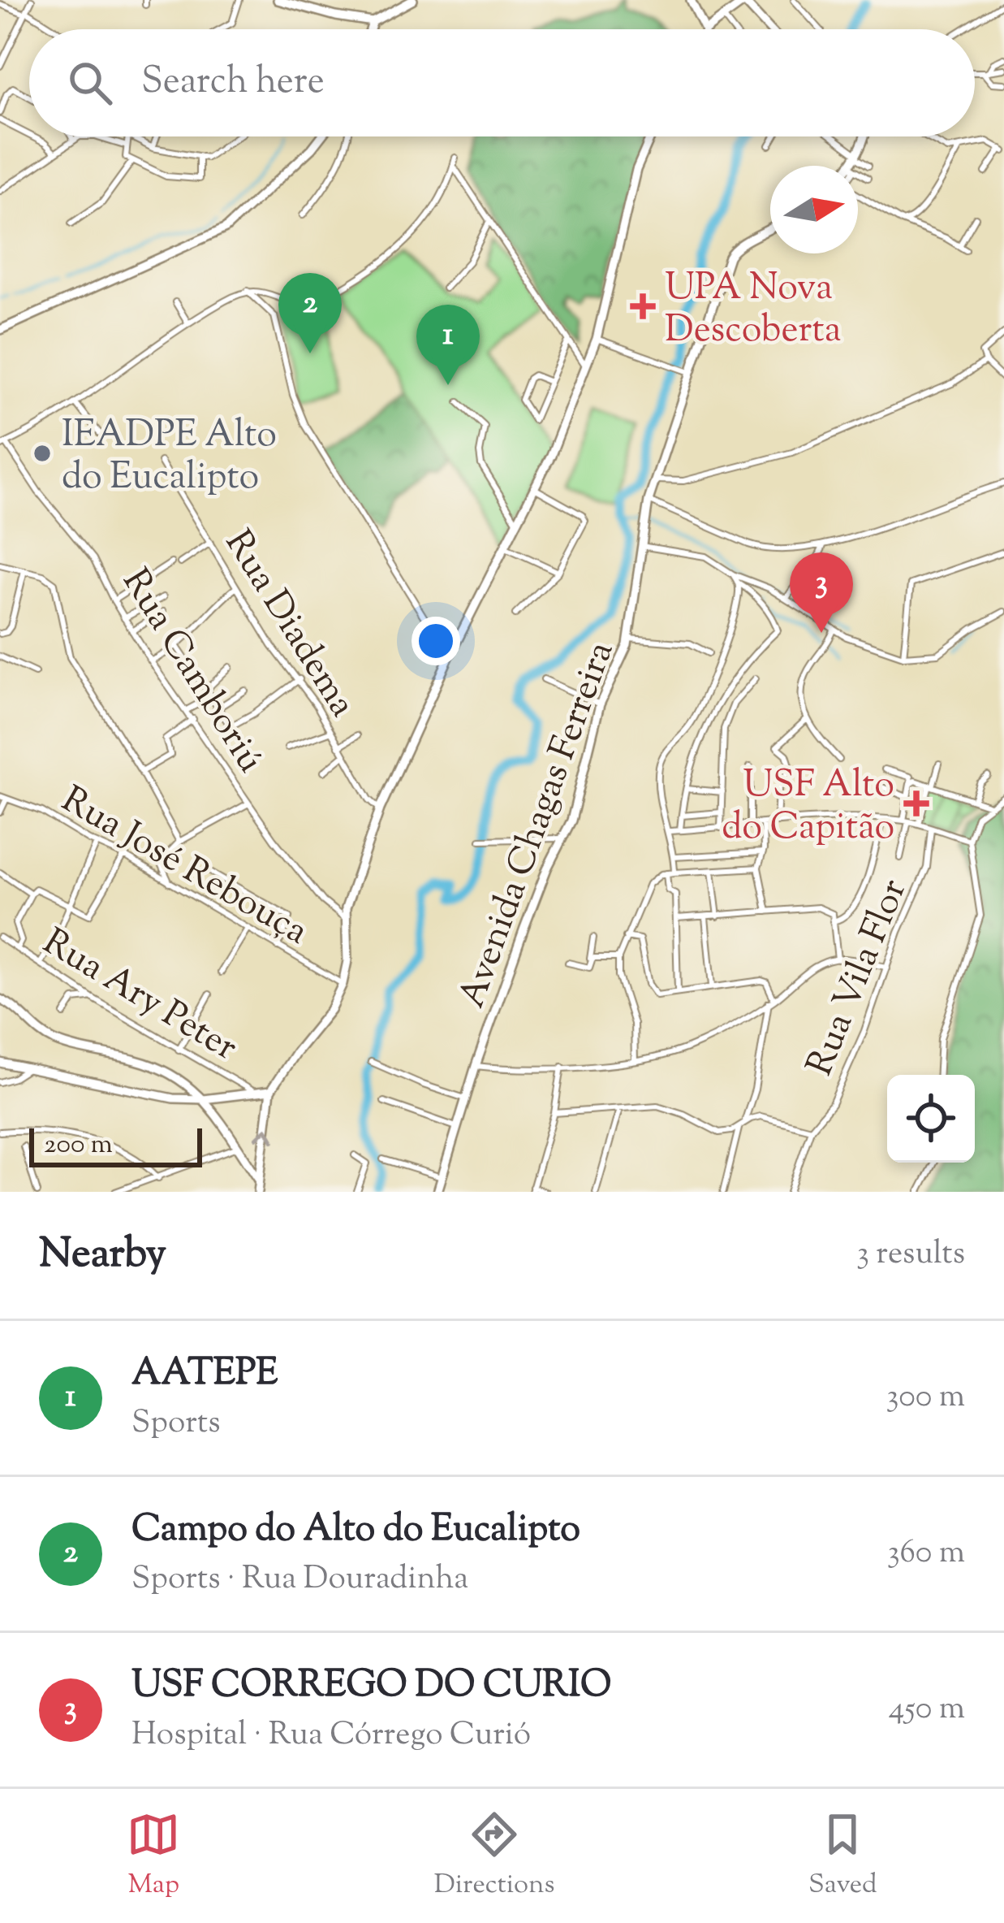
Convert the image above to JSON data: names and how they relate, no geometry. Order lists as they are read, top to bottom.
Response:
{
  "streets": {
    "main road": ["Avenida Chagas Ferreira"],
    "street": [
      "Rua Diadema",
      "Rua Camboriú",
      "Rua José Rebouça",
      "Rua Vila Flor",
      "Rua Ary Peter"
    ]
  },
  "places": {
    "health": ["UPA Nova Descoberta", "USF Alto do Capitão"],
    "other": ["IEADPE Alto do Eucalipto"]
  },
  "scale_bar": "200 m",
  "north": "right",
  "page": {
    "search": "Search here",
    "pins": ["2", "1", "3"],
    "scale": "200 m",
    "heading": ["Nearby", "3 results"],
    "list": [
      {
        "mark": "1",
        "name": "AATEPE",
        "note": "Sports",
        "value": "300 m"
      },
      {
        "mark": "2",
        "name": "Campo do Alto do Eucalipto",
        "note": "Sports · Rua Douradinha",
        "value": "360 m"
      },
      {
        "mark": "3",
        "name": "USF CORREGO DO CURIO",
        "note": "Hospital · Rua Córrego Curió",
        "value": "450 m"
      }
    ],
    "nav": ["Map", "Directions", "Saved"]
  }
}
